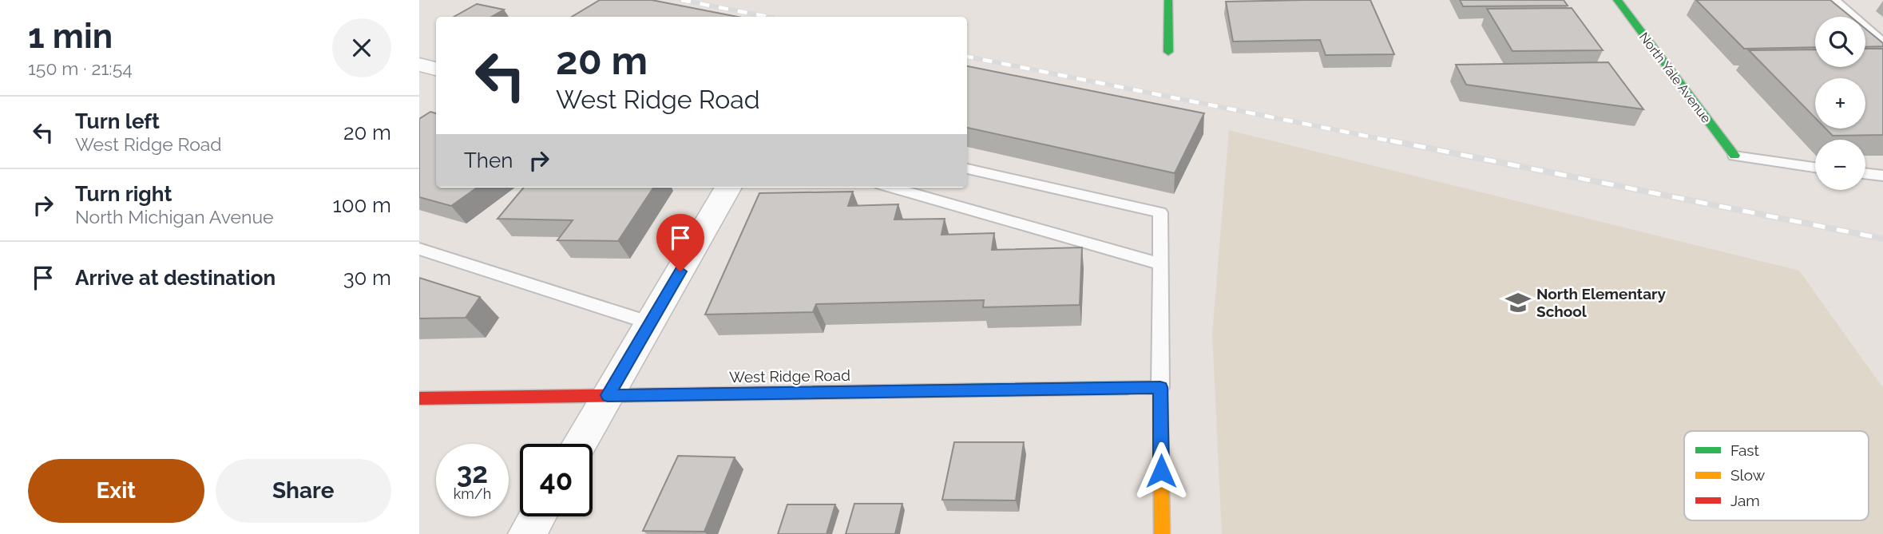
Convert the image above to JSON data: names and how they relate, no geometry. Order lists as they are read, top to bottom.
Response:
{
  "streets": {
    "street": ["North Yale Avenue", "West Ridge Road"]
  },
  "places": {
    "school or university": ["North Elementary School"]
  },
  "legend": ["Fast", "Slow", "Jam"],
  "page": {
    "heading": ["1 min", "150 m · 21:54"],
    "map_buttons": ["+", "−"],
    "turn": ["20 m", "West Ridge Road"],
    "list": [
      {
        "name": "Turn left",
        "note": "West Ridge Road",
        "value": "20 m"
      },
      {
        "name": "Turn right",
        "note": "North Michigan Avenue",
        "value": "100 m"
      },
      {
        "name": "Arrive at destination",
        "value": "30 m"
      }
    ],
    "then": "Then",
    "speed": "32 km/h",
    "limit": "40",
    "buttons": ["Exit", "Share"]
  }
}
